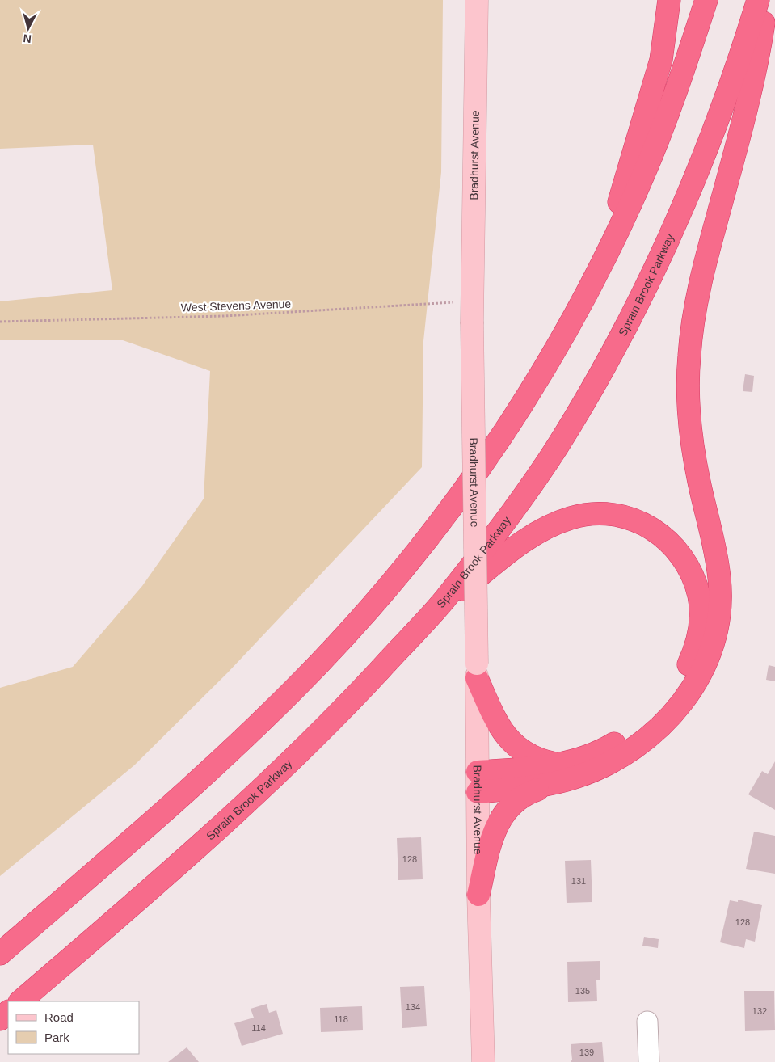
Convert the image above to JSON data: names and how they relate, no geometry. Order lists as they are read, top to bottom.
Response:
{
  "streets": {
    "highway": ["Sprain Brook Parkway"],
    "main road": ["Bradhurst Avenue"],
    "path": ["West Stevens Avenue"]
  },
  "crossings": [
    ["Bradhurst Avenue", "West Stevens Avenue"]
  ],
  "house_numbers": [
    "128",
    "131",
    "128",
    "135",
    "134",
    "132",
    "118",
    "114",
    "139"
  ],
  "legend": ["Road", "Park"],
  "north": "bottom"
}
